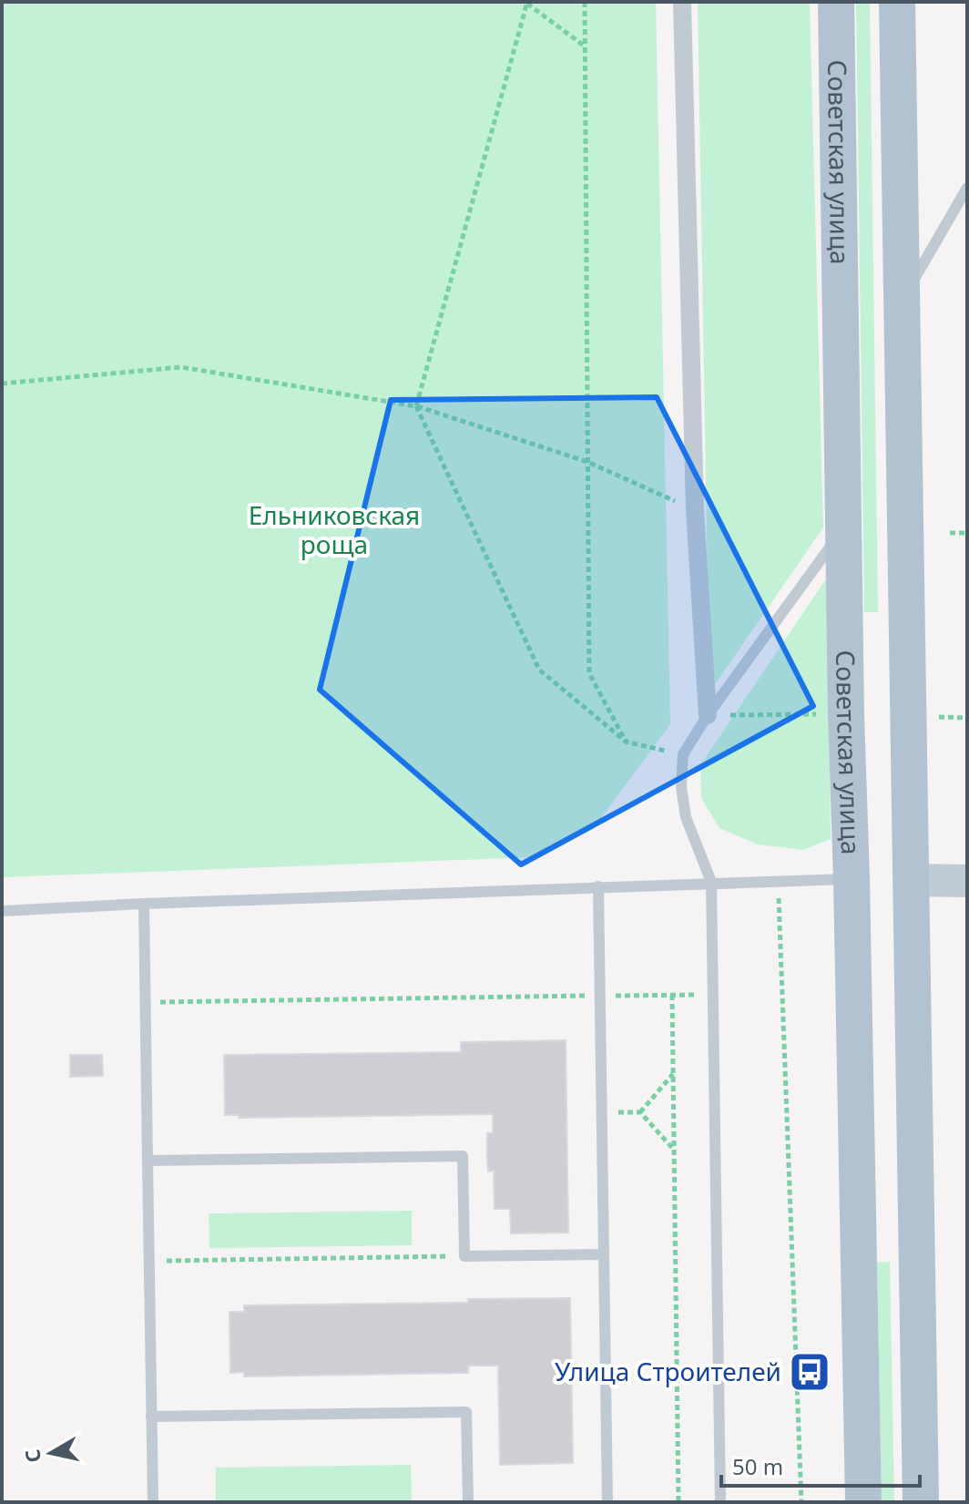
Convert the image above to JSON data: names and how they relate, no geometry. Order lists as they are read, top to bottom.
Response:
{
  "streets": {
    "main road": ["Советская улица"]
  },
  "parks": ["Ельниковская роща"],
  "places": {
    "bus stop": ["Улица Строителей"]
  },
  "scale_bar": "50 m",
  "north": "left"
}
